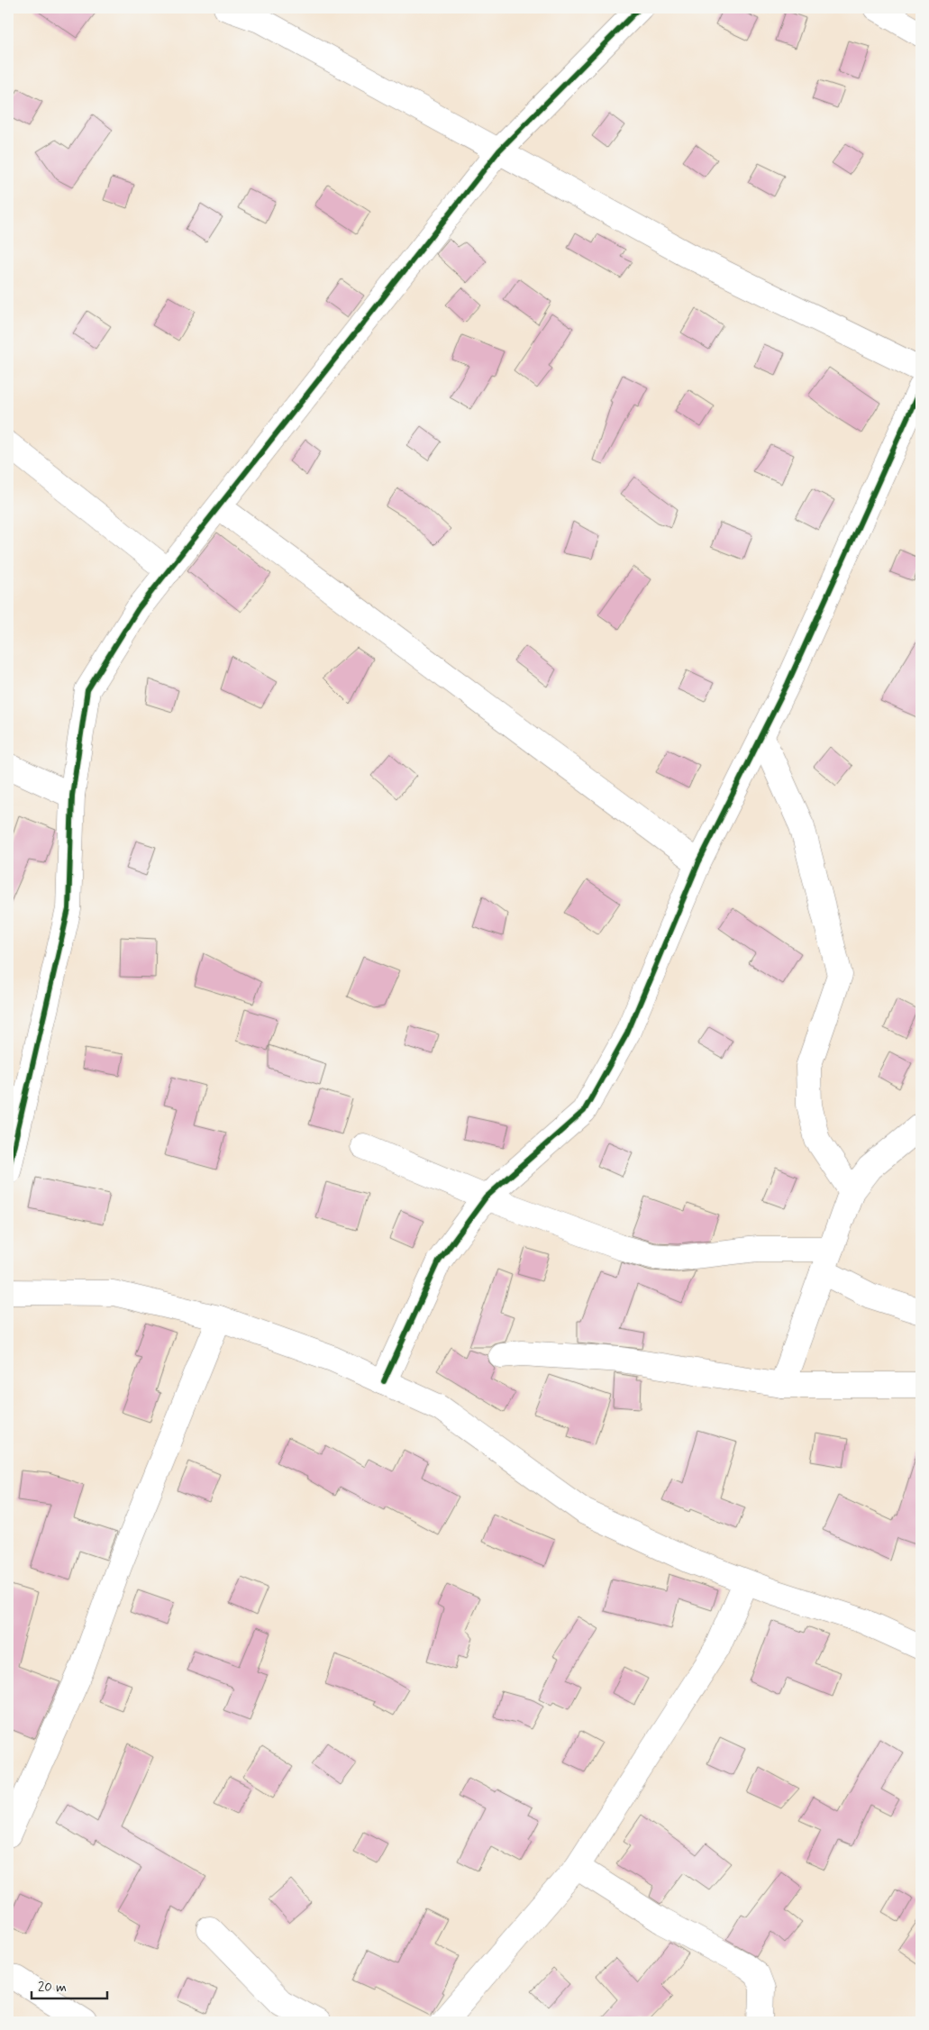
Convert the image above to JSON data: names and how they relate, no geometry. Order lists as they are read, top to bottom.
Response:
{
  "scale_bar": "20 m"
}
